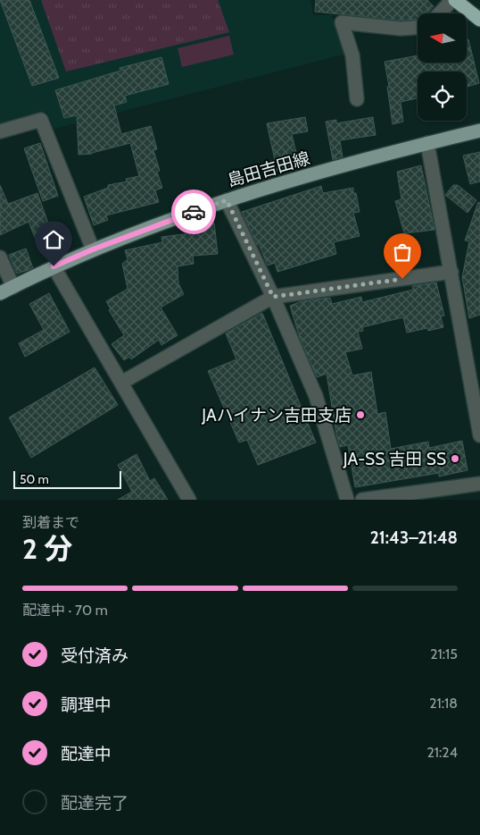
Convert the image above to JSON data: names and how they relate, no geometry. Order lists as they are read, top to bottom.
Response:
{
  "streets": {
    "main road": ["島田吉田線"]
  },
  "places": ["JAハイナン吉田支店", "JA-SS 吉田 SS"],
  "scale_bar": "50 m",
  "north": "left",
  "page": {
    "scale": "50 m",
    "heading": ["2 分", "到着まで", "21:43–21:48"],
    "bar": "配達中 · 70 m",
    "list": [
      ["受付済み", "21:15"],
      ["調理中", "21:18"],
      ["配達中", "21:24"],
      "配達完了"
    ]
  }
}
